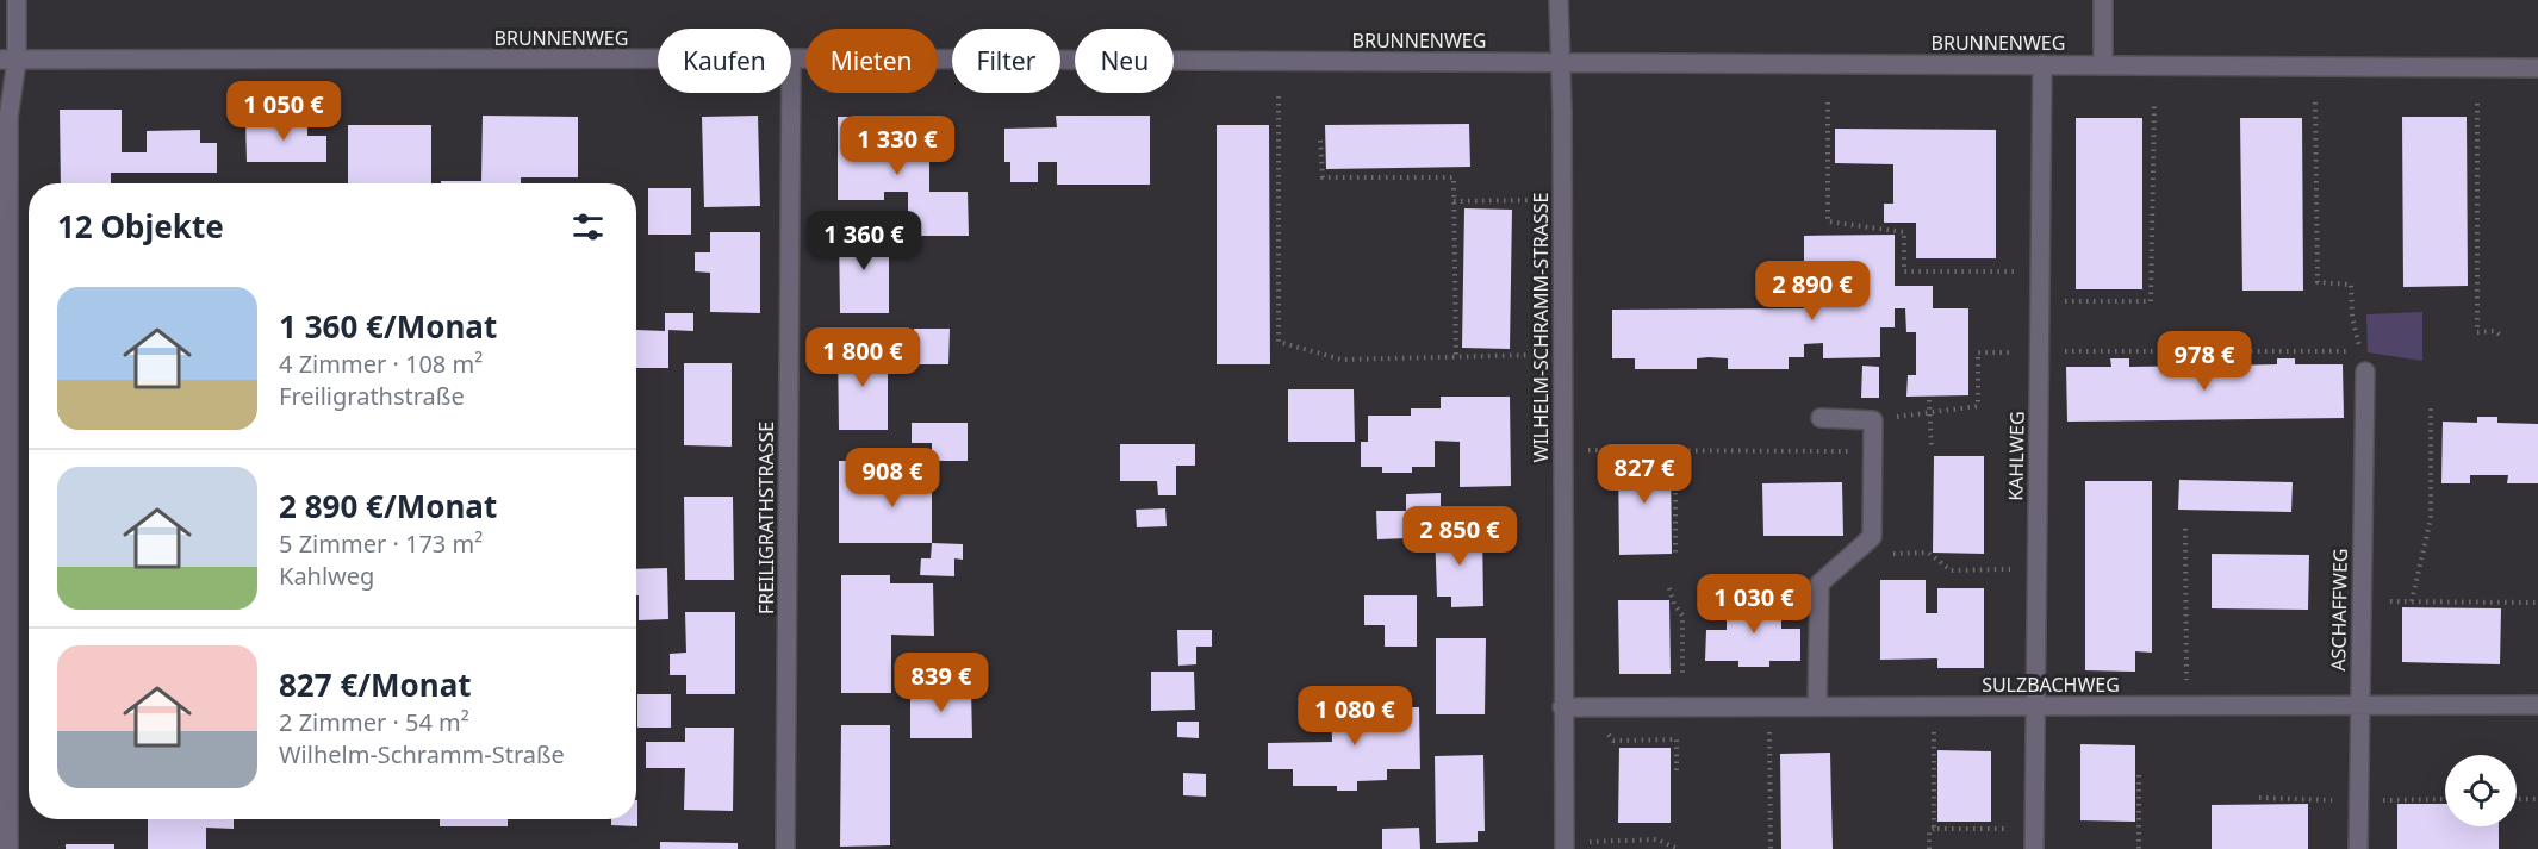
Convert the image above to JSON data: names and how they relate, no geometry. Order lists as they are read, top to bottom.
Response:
{
  "streets": {
    "street": [
      "BRUNNENWEG",
      "WILHELM-SCHRAMM-STRASSE",
      "KAHLWEG",
      "FREILIGRATHSTRASSE",
      "ASCHAFFWEG",
      "SULZBACHWEG"
    ]
  },
  "crossings": [
    ["BRUNNENWEG", "WILHELM-SCHRAMM-STRASSE"],
    ["BRUNNENWEG", "KAHLWEG"],
    ["WILHELM-SCHRAMM-STRASSE", "SULZBACHWEG"],
    ["KAHLWEG", "SULZBACHWEG"],
    ["ASCHAFFWEG", "SULZBACHWEG"]
  ],
  "page": {
    "chip": [
      "Kaufen",
      "Mieten",
      "Filter",
      "Neu"
    ],
    "price": [
      "1 050 €",
      "1 330 €",
      "1 360 €",
      "2 890 €",
      "1 800 €",
      "978 €",
      "827 €",
      "908 €",
      "2 850 €",
      "1 030 €",
      "839 €",
      "1 080 €"
    ],
    "heading": "12 Objekte",
    "list": [
      {
        "name": "1 360 €/Monat",
        "note": "4 Zimmer · 108 m² · Freiligrathstraße"
      },
      {
        "name": "2 890 €/Monat",
        "note": "5 Zimmer · 173 m² · Kahlweg"
      },
      {
        "name": "827 €/Monat",
        "note": "2 Zimmer · 54 m² · Wilhelm-Schramm-Straße"
      }
    ]
  }
}
